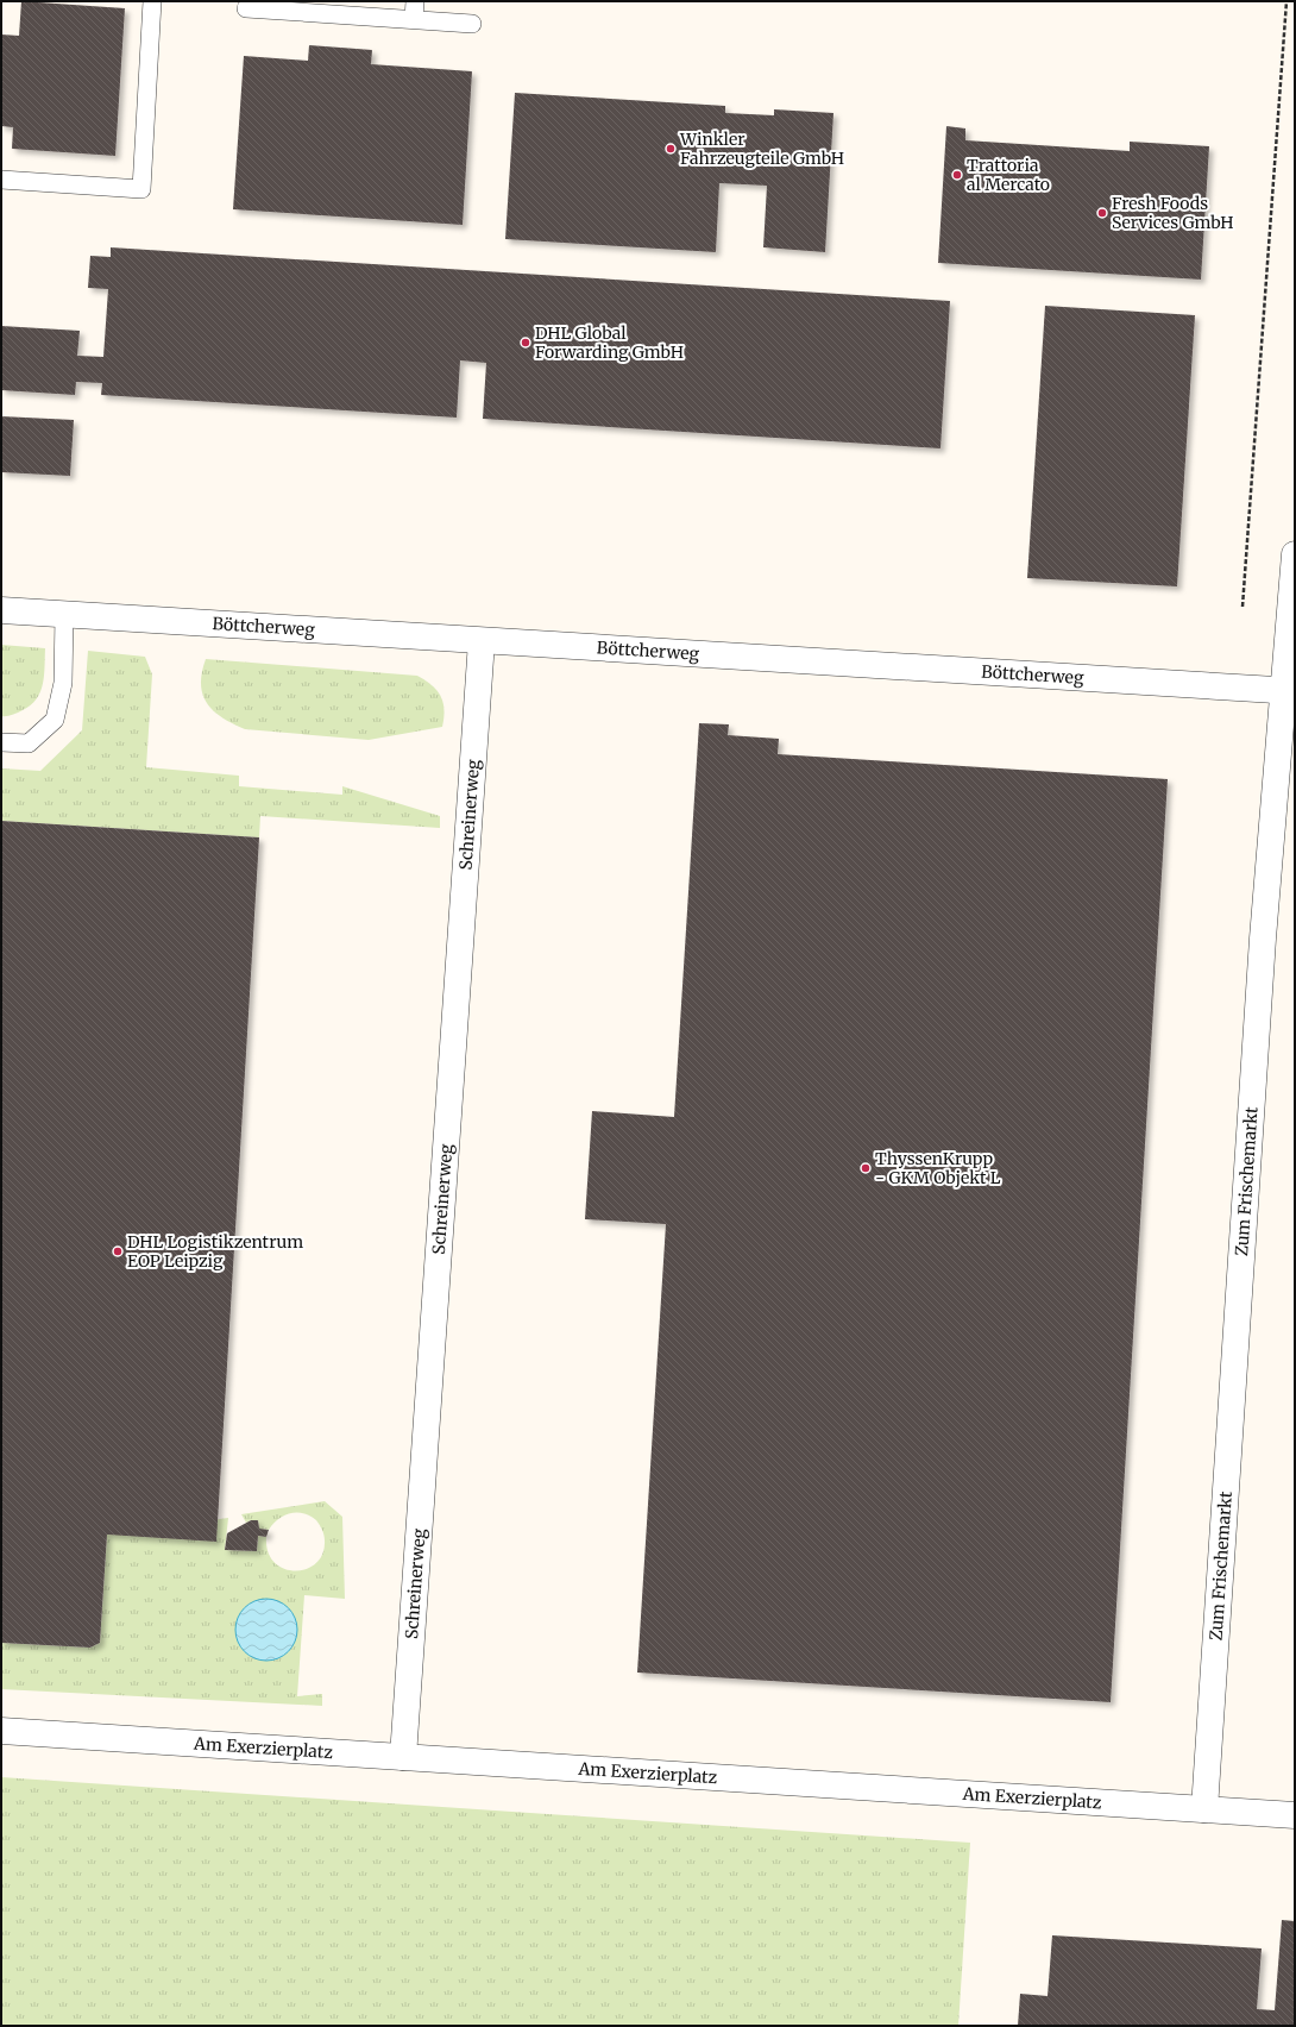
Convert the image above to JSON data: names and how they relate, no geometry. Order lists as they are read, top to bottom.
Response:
{
  "streets": {
    "street": [
      "Böttcherweg",
      "Schreinerweg",
      "Zum Frischemarkt",
      "Am Exerzierplatz"
    ]
  },
  "crossings": [
    ["Böttcherweg", "Schreinerweg"],
    ["Böttcherweg", "Zum Frischemarkt"],
    ["Schreinerweg", "Am Exerzierplatz"],
    ["Zum Frischemarkt", "Am Exerzierplatz"]
  ],
  "places": [
    "Winkler Fahrzeugteile GmbH",
    "Trattoria al Mercato",
    "Fresh Foods Services GmbH",
    "DHL Global Forwarding GmbH",
    "ThyssenKrupp - GKM Objekt L",
    "DHL Logistikzentrum EOP Leipzig"
  ]
}
